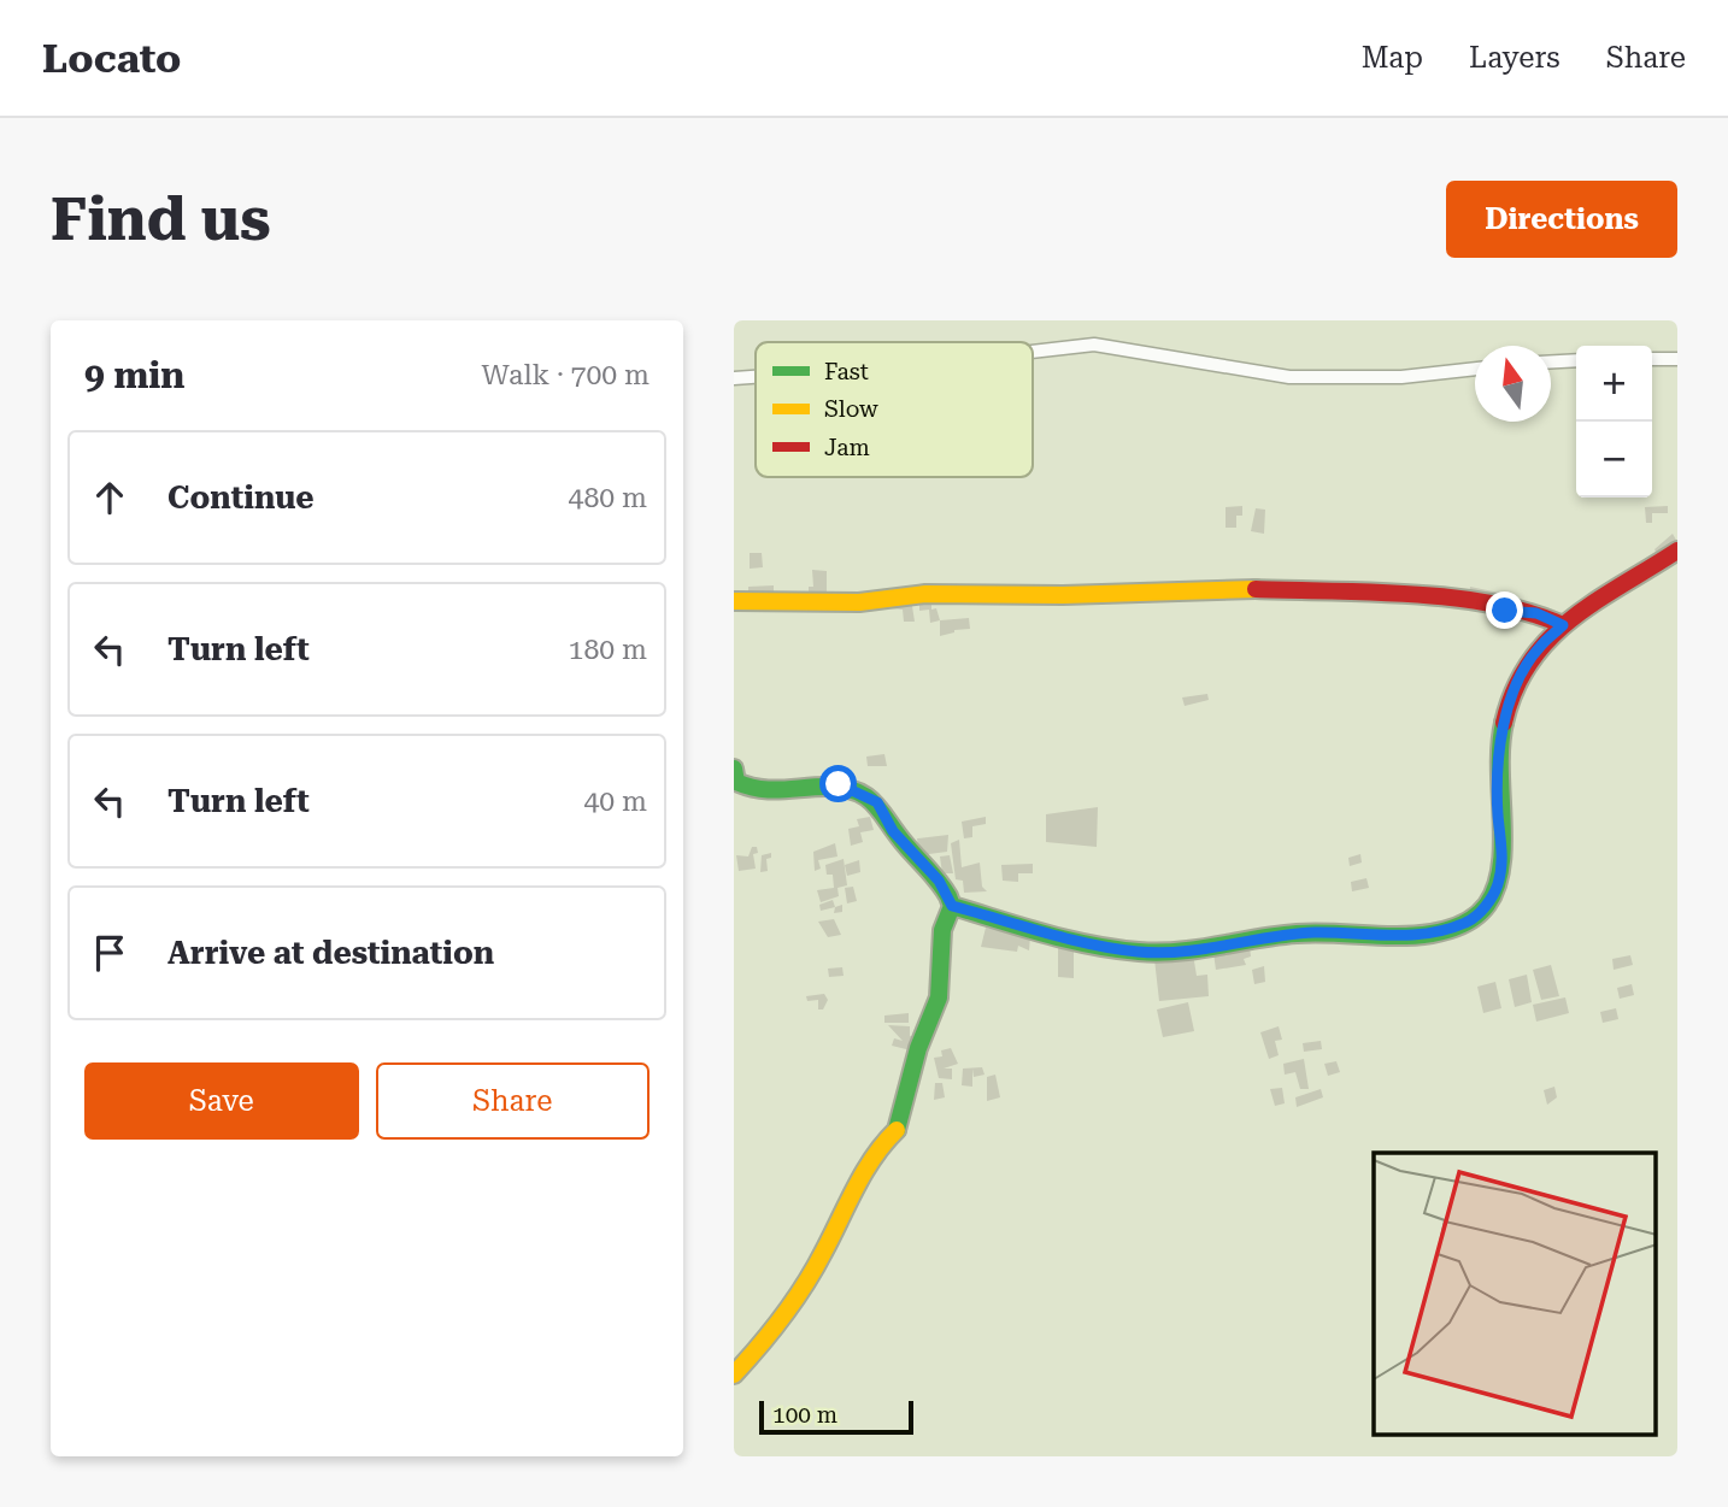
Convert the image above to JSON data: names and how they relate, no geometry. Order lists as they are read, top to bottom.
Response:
{
  "legend": ["Fast", "Slow", "Jam"],
  "scale_bar": "100 m",
  "north": "top",
  "page": {
    "header": "Locato",
    "nav": ["Map", "Layers", "Share"],
    "buttons": [
      "Directions",
      ["Save", "Share"]
    ],
    "title": "Find us",
    "heading": ["9 min", "Walk · 700 m"],
    "map_buttons": ["+", "−"],
    "list": [
      ["Continue", "480 m"],
      ["Turn left", "180 m"],
      ["Turn left", "40 m"],
      "Arrive at destination"
    ],
    "scale": "100 m"
  }
}
